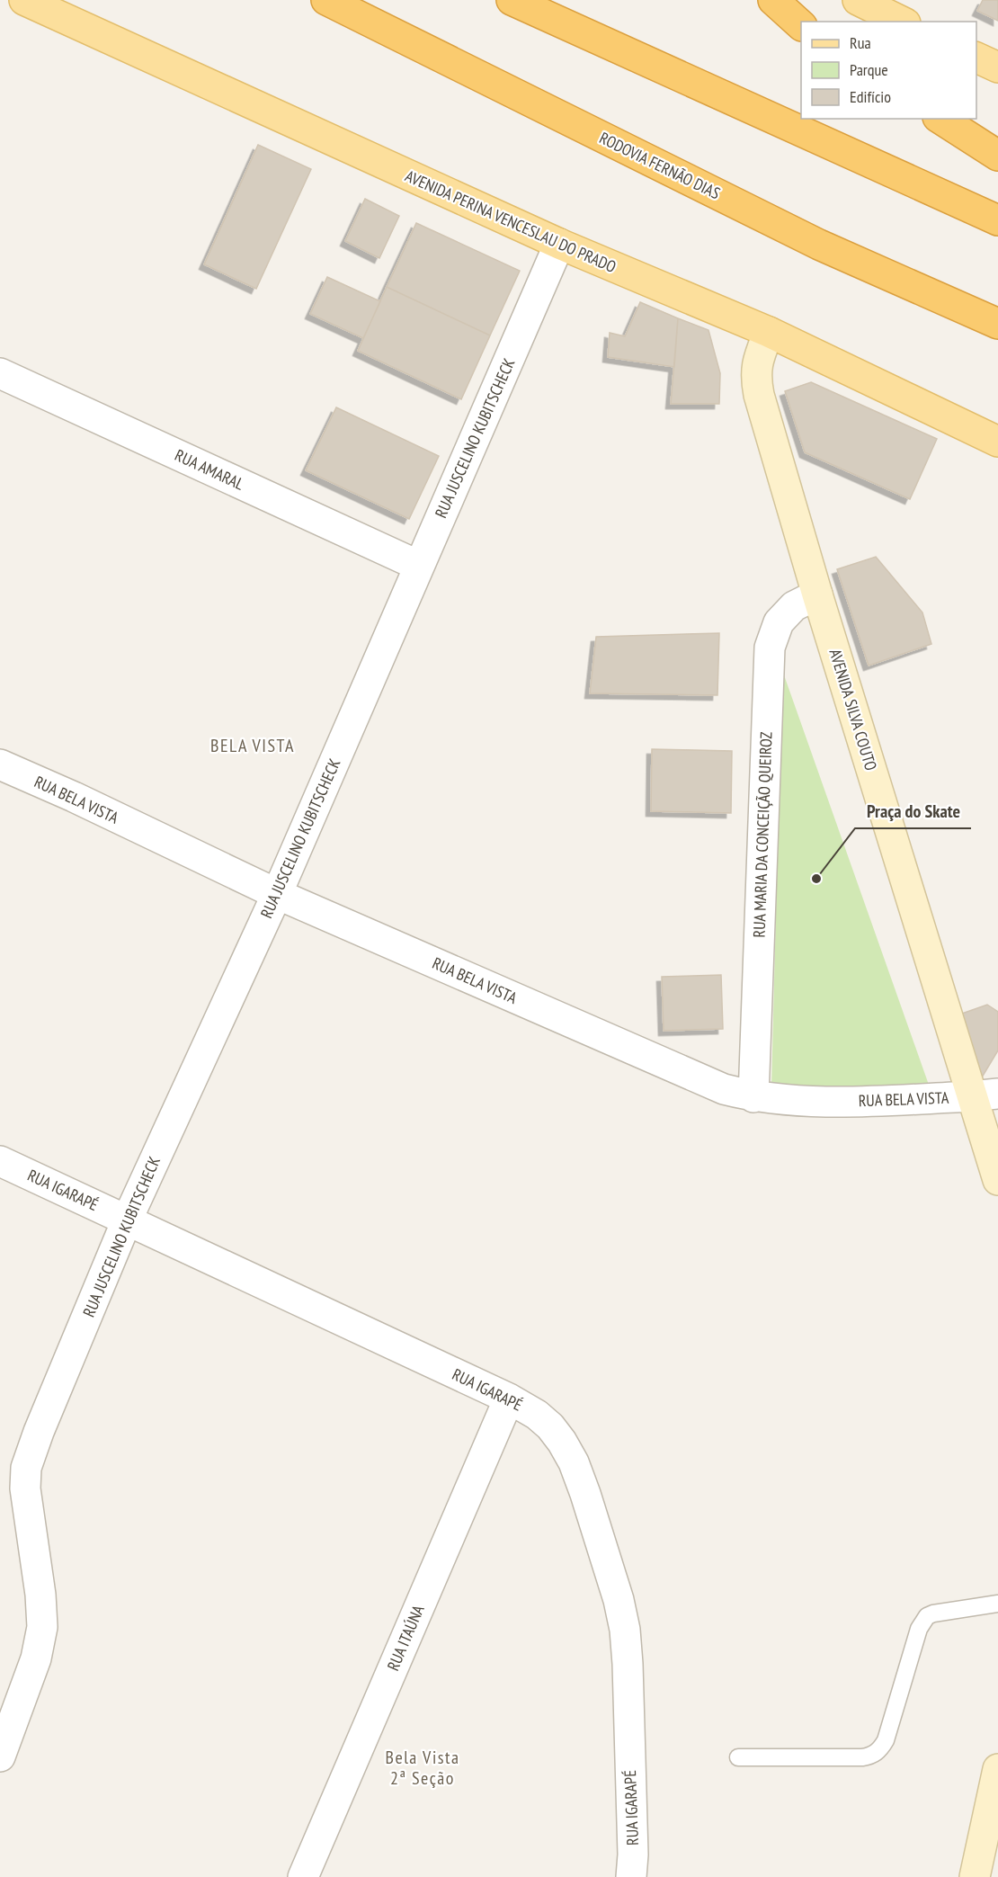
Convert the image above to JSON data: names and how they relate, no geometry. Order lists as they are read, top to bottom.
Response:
{
  "streets": {
    "highway": ["RODOVIA FERNÃO DIAS"],
    "main road": ["AVENIDA PERINA VENCESLAU DO PRADO", "AVENIDA SILVA COUTO"],
    "street": [
      "RUA JUSCELINO KUBITSCHECK",
      "RUA AMARAL",
      "RUA BELA VISTA",
      "RUA MARIA DA CONCEIÇÃO QUEIROZ",
      "RUA IGARAPÉ",
      "RUA ITAÚNA"
    ]
  },
  "crossings": [
    ["AVENIDA PERINA VENCESLAU DO PRADO", "RUA JUSCELINO KUBITSCHECK"],
    ["AVENIDA PERINA VENCESLAU DO PRADO", "AVENIDA SILVA COUTO"],
    ["RUA JUSCELINO KUBITSCHECK", "RUA AMARAL"],
    ["RUA JUSCELINO KUBITSCHECK", "RUA BELA VISTA"],
    ["RUA JUSCELINO KUBITSCHECK", "RUA IGARAPÉ"],
    ["AVENIDA SILVA COUTO", "RUA BELA VISTA"],
    ["AVENIDA SILVA COUTO", "RUA MARIA DA CONCEIÇÃO QUEIROZ"],
    ["RUA BELA VISTA", "RUA MARIA DA CONCEIÇÃO QUEIROZ"],
    ["RUA IGARAPÉ", "RUA ITAÚNA"]
  ],
  "districts": ["BELA VISTA", "Bela Vista 2ª Seção"],
  "places": ["Praça do Skate"],
  "legend": ["Rua", "Parque", "Edifício"]
}
